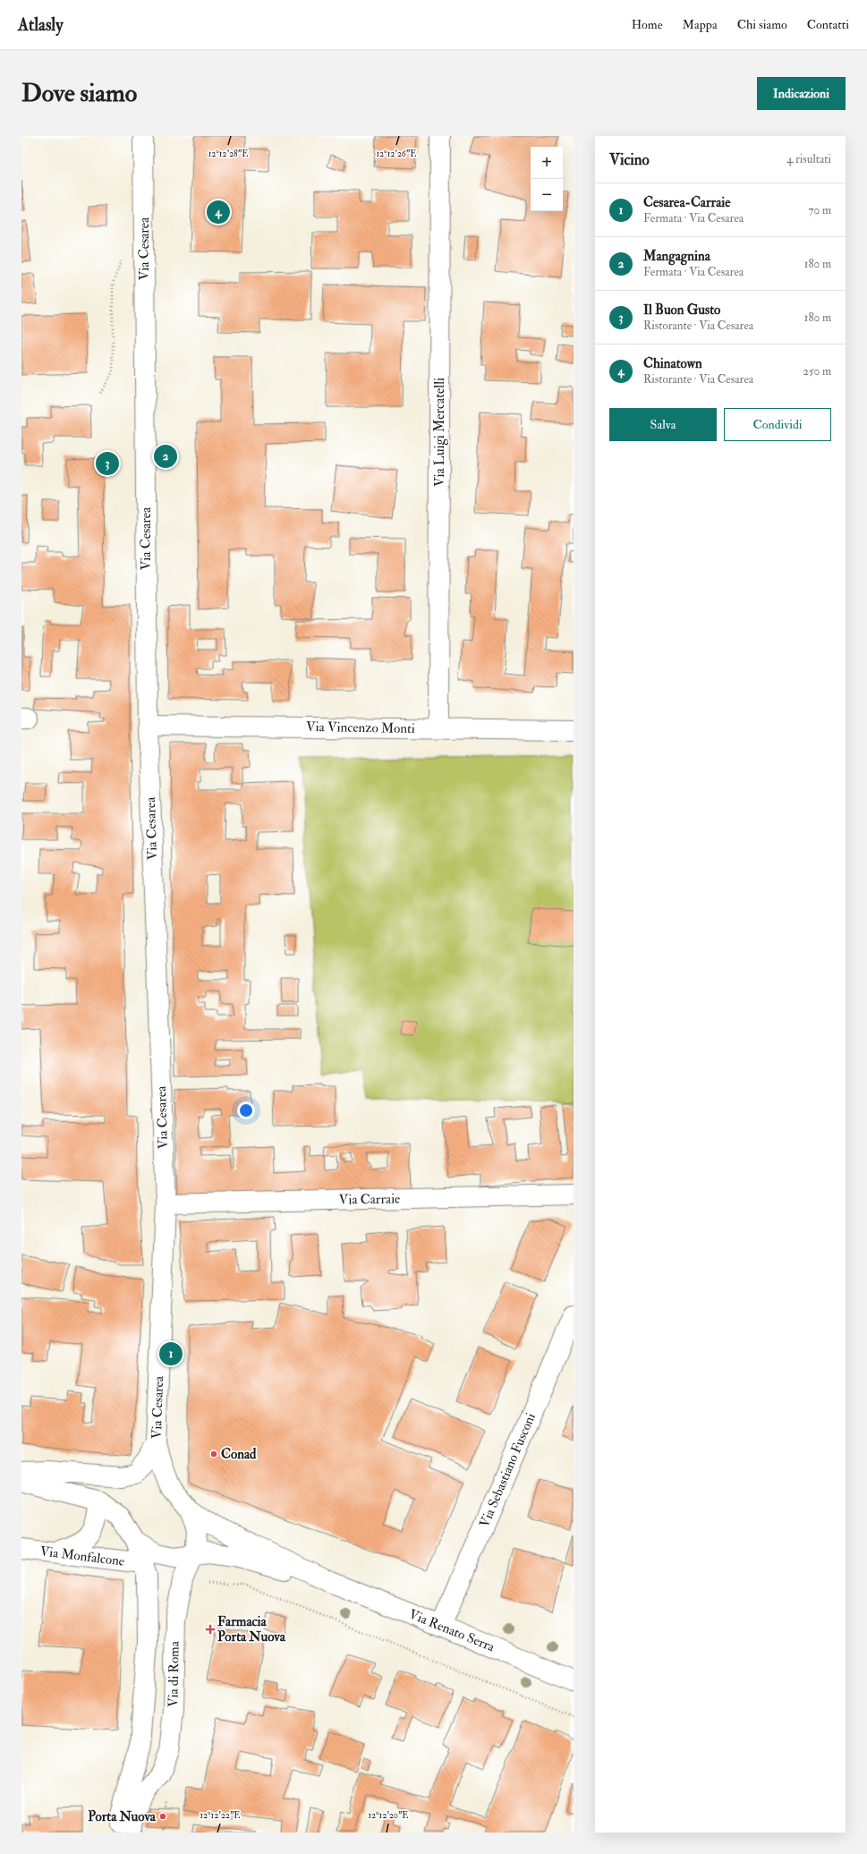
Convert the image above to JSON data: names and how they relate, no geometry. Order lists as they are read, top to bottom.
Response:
{
  "streets": {
    "street": [
      "Via Cesarea",
      "Via Luigi Mercatelli",
      "Via Vincenzo Monti",
      "Via Carraie",
      "Via Sebastiano Fusconi",
      "Via Monfalcone",
      "Via Renato Serra",
      "Via di Roma"
    ]
  },
  "crossings": [
    ["Via Cesarea", "Via Vincenzo Monti"],
    ["Via Cesarea", "Via Carraie"],
    ["Via Cesarea", "Via Renato Serra"],
    ["Via Cesarea", "Via di Roma"],
    ["Via Luigi Mercatelli", "Via Vincenzo Monti"],
    ["Via Sebastiano Fusconi", "Via Renato Serra"],
    ["Via Monfalcone", "Via di Roma"],
    ["Via Renato Serra", "Via di Roma"]
  ],
  "places": {
    "other": ["Conad", "Porta Nuova"],
    "health": ["Farmacia Porta Nuova"]
  },
  "page": {
    "header": "Atlasly",
    "nav": [
      "Home",
      "Mappa",
      "Chi siamo",
      "Contatti"
    ],
    "buttons": [
      "Indicazioni",
      ["Salva", "Condividi"]
    ],
    "title": "Dove siamo",
    "heading": ["Vicino", "4 risultati"],
    "map_buttons": ["+", "−"],
    "list": [
      {
        "mark": "1",
        "name": "Cesarea-Carraie",
        "note": "Fermata · Via Cesarea",
        "value": "70 m"
      },
      {
        "mark": "2",
        "name": "Mangagnina",
        "note": "Fermata · Via Cesarea",
        "value": "180 m"
      },
      {
        "mark": "3",
        "name": "Il Buon Gusto",
        "note": "Ristorante · Via Cesarea",
        "value": "180 m"
      },
      {
        "mark": "4",
        "name": "Chinatown",
        "note": "Ristorante · Via Cesarea",
        "value": "250 m"
      }
    ],
    "pins": [
      "4",
      "2",
      "3",
      "1"
    ]
  },
  "coordinates": [
    "12°12'28\"E",
    "12°12'26\"E",
    "12°12'22\"E",
    "12°12'20\"E"
  ]
}
